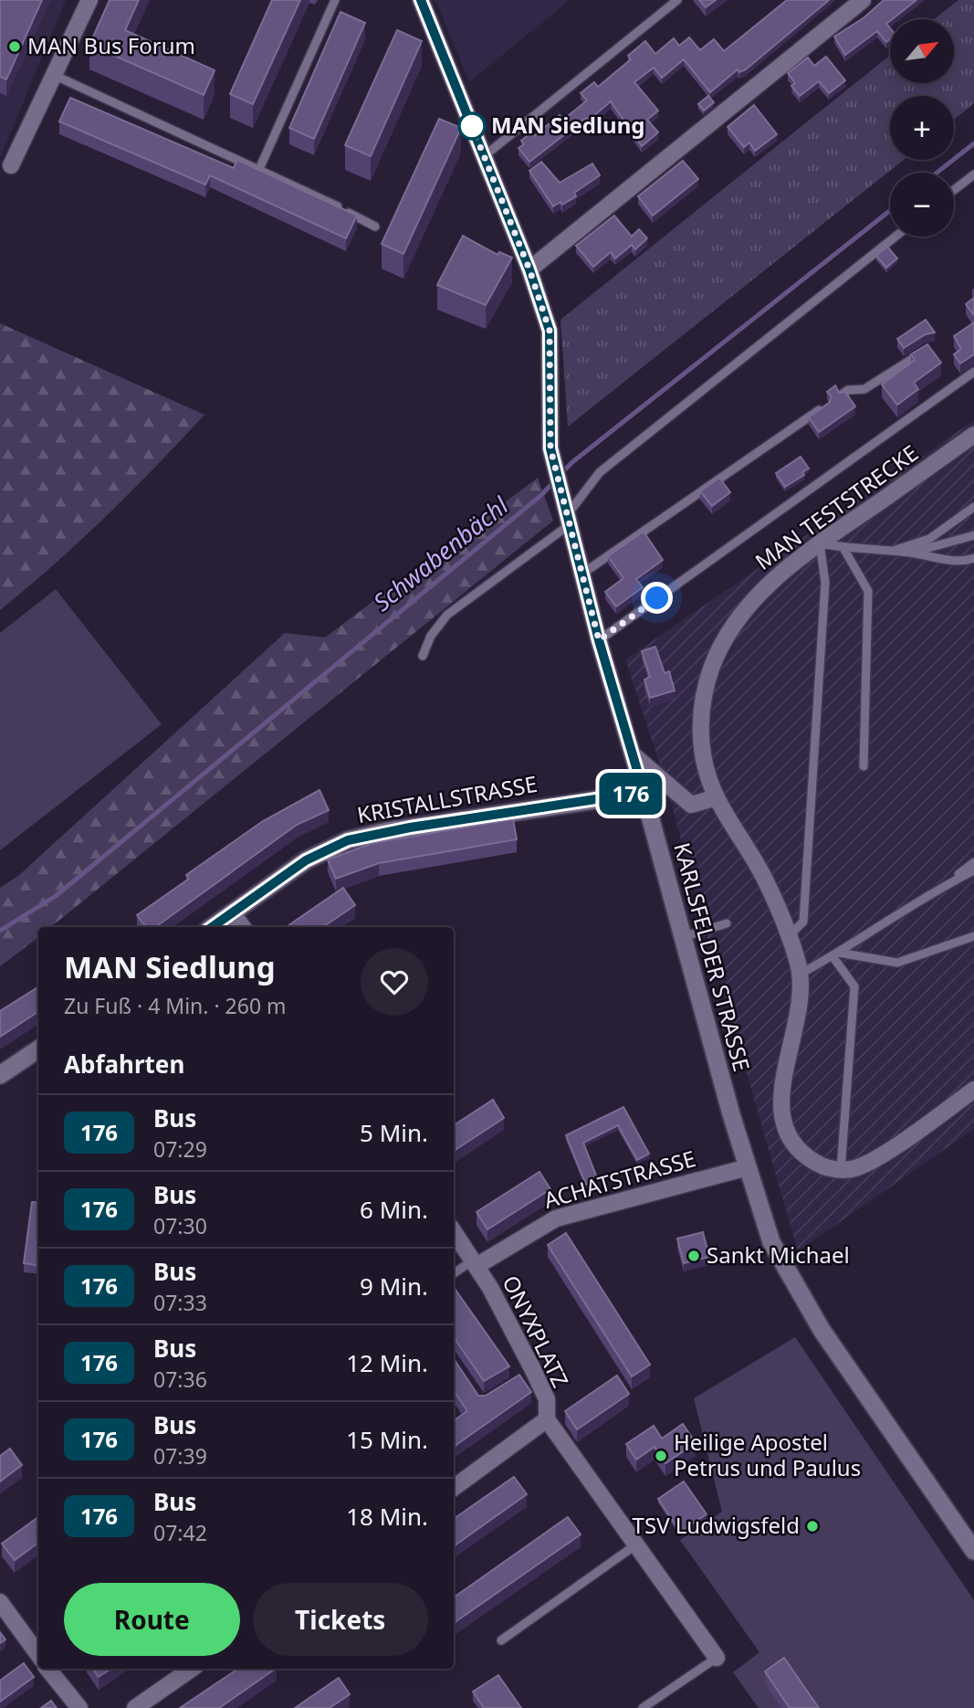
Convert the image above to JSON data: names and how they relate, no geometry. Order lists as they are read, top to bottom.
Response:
{
  "streets": {
    "street": [
      "MAN TESTSTRECKE",
      "KRISTALLSTRASSE",
      "KARLSFELDER STRASSE",
      "ACHATSTRASSE",
      "ONYXPLATZ"
    ]
  },
  "crossings": [
    ["KRISTALLSTRASSE", "KARLSFELDER STRASSE"],
    ["KARLSFELDER STRASSE", "ACHATSTRASSE"],
    ["ACHATSTRASSE", "ONYXPLATZ"]
  ],
  "water": ["Schwabenbächl"],
  "places": [
    "MAN Bus Forum",
    "MAN Siedlung",
    "Sankt Michael",
    "Heilige Apostel Petrus und Paulus",
    "TSV Ludwigsfeld"
  ],
  "lines": ["bus line 176"],
  "north": "top right",
  "page": {
    "on_map": "176",
    "map_buttons": ["+", "−"],
    "heading": [
      ["MAN Siedlung", "Zu Fuß · 4 Min. · 260 m"],
      "Abfahrten"
    ],
    "list": [
      {
        "mark": "176",
        "name": "Bus",
        "note": "07:29",
        "value": "5 Min."
      },
      {
        "mark": "176",
        "name": "Bus",
        "note": "07:30",
        "value": "6 Min."
      },
      {
        "mark": "176",
        "name": "Bus",
        "note": "07:33",
        "value": "9 Min."
      },
      {
        "mark": "176",
        "name": "Bus",
        "note": "07:36",
        "value": "12 Min."
      },
      {
        "mark": "176",
        "name": "Bus",
        "note": "07:39",
        "value": "15 Min."
      },
      {
        "mark": "176",
        "name": "Bus",
        "note": "07:42",
        "value": "18 Min."
      }
    ],
    "buttons": ["Route", "Tickets"]
  }
}
